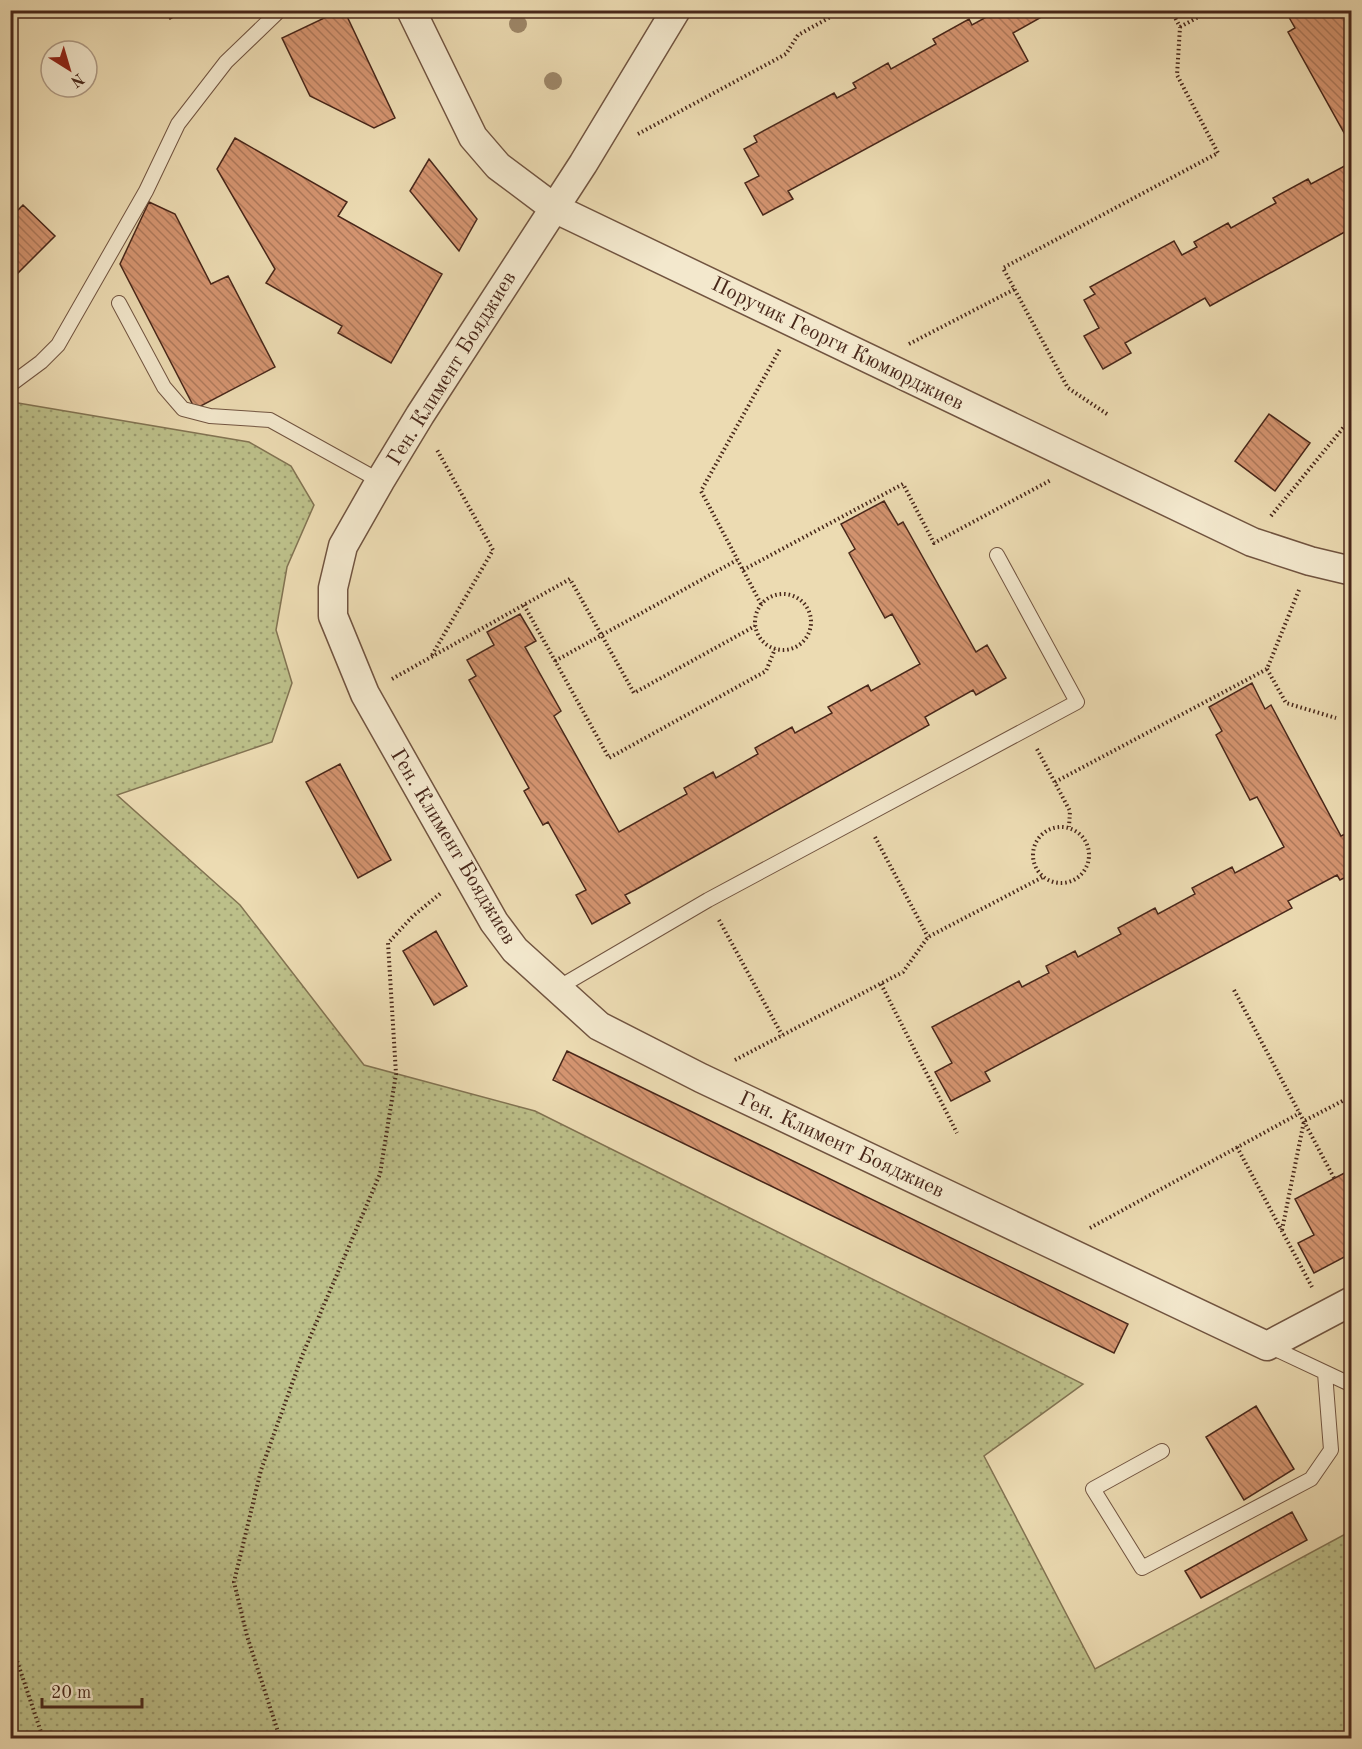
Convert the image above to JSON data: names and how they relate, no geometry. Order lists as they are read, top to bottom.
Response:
{
  "streets": {
    "street": ["Поручик Георги Кюмюрджиев", "Ген. Климент Бояджиев"]
  },
  "crossings": [
    ["Поручик Георги Кюмюрджиев", "Ген. Климент Бояджиев"]
  ],
  "scale_bar": "20 m",
  "north": "bottom right"
}
